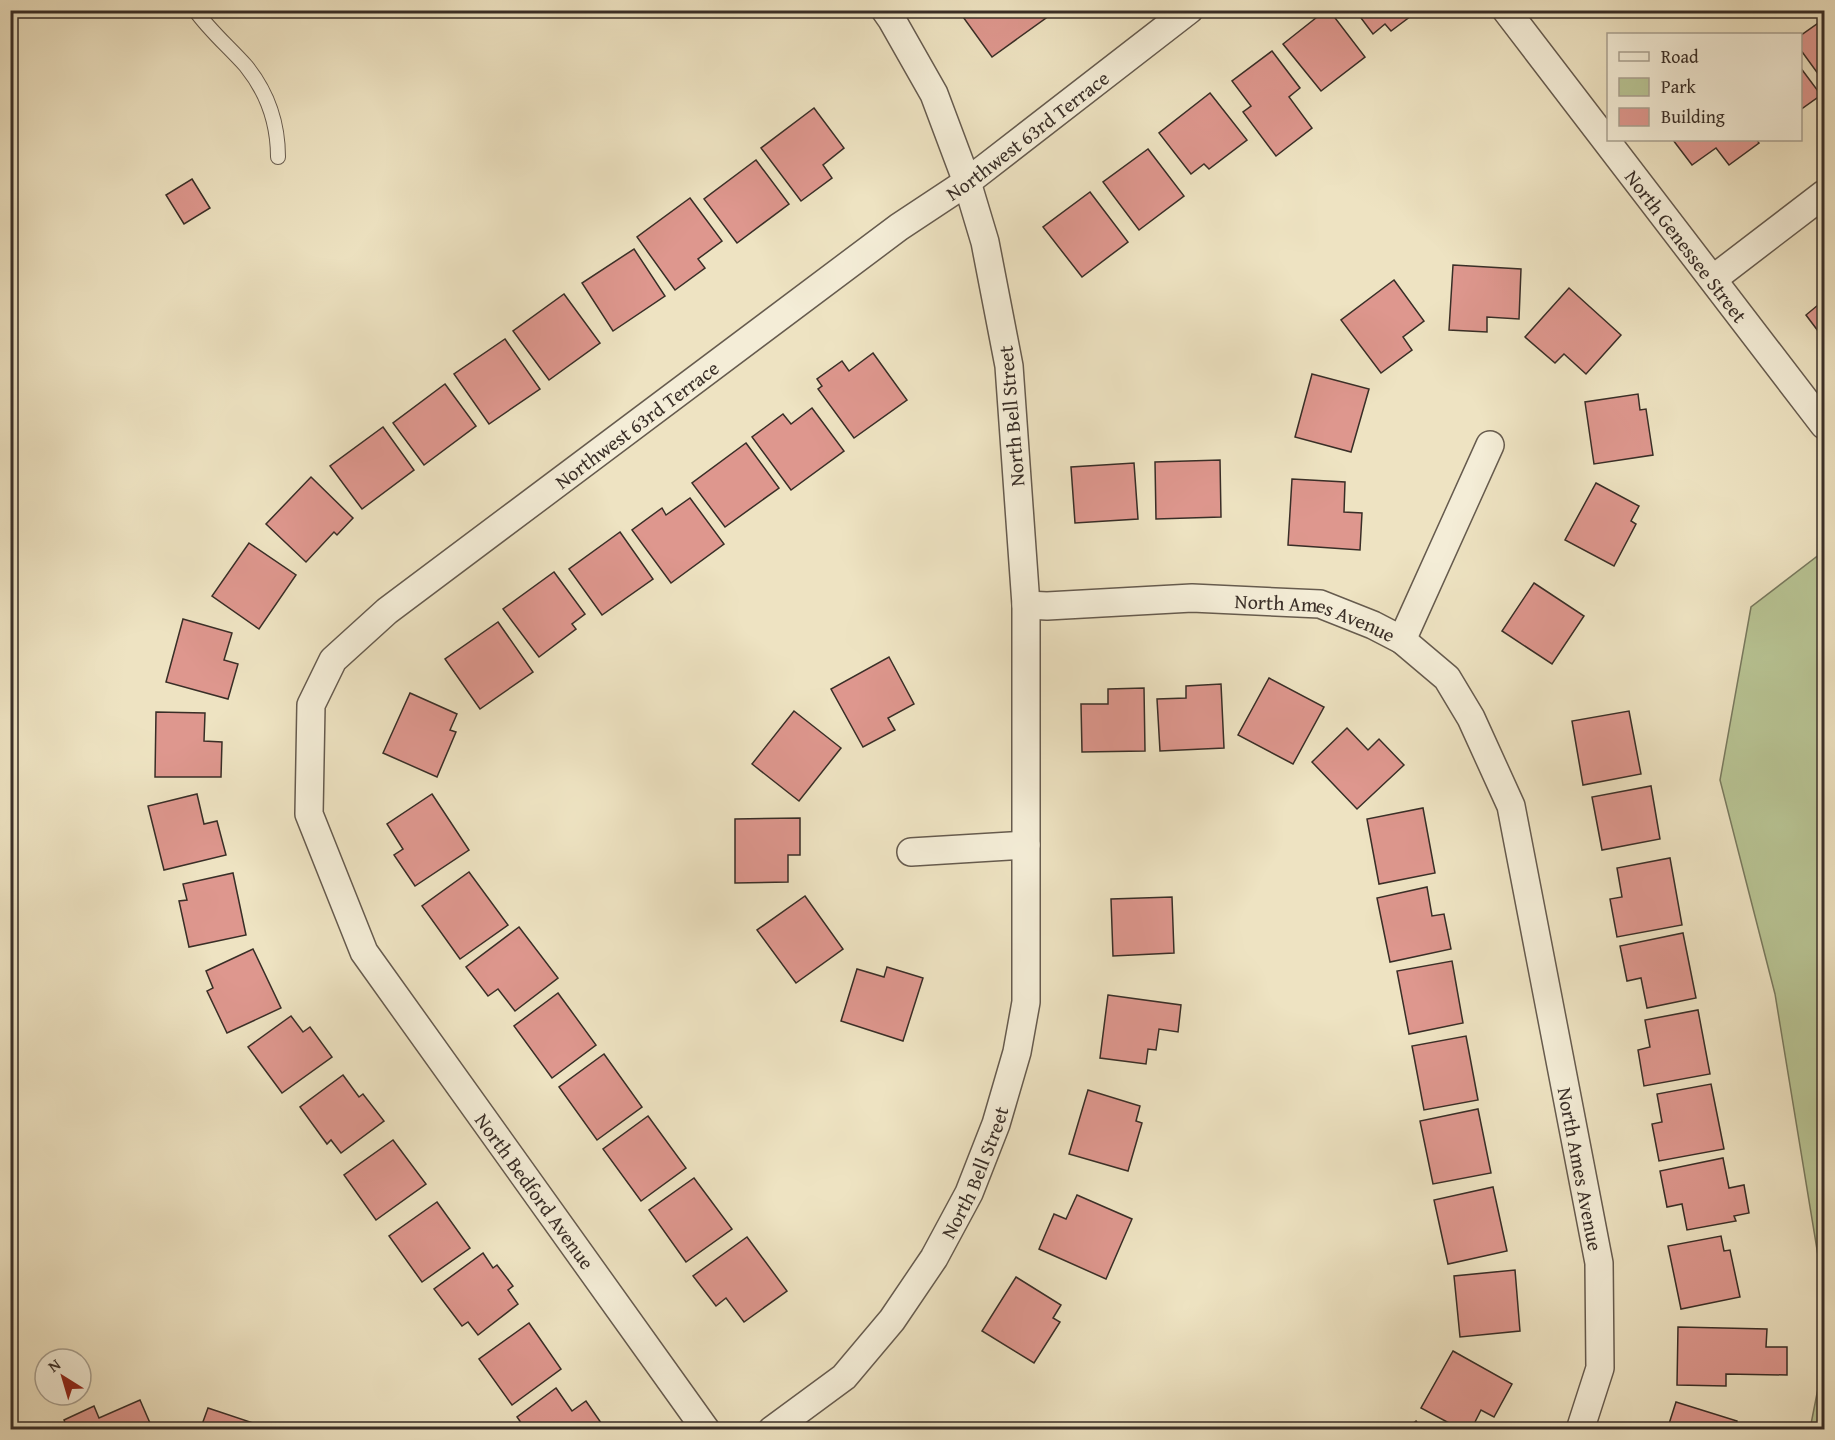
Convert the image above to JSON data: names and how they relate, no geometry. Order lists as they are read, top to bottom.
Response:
{
  "streets": {
    "street": [
      "Northwest 63rd Terrace",
      "North Genessee Street",
      "North Bell Street",
      "North Ames Avenue",
      "North Bedford Avenue"
    ]
  },
  "crossings": [
    ["Northwest 63rd Terrace", "North Bell Street"],
    ["Northwest 63rd Terrace", "North Bedford Avenue"],
    ["North Bell Street", "North Ames Avenue"]
  ],
  "legend": ["Road", "Park", "Building"],
  "north": "top left"
}
